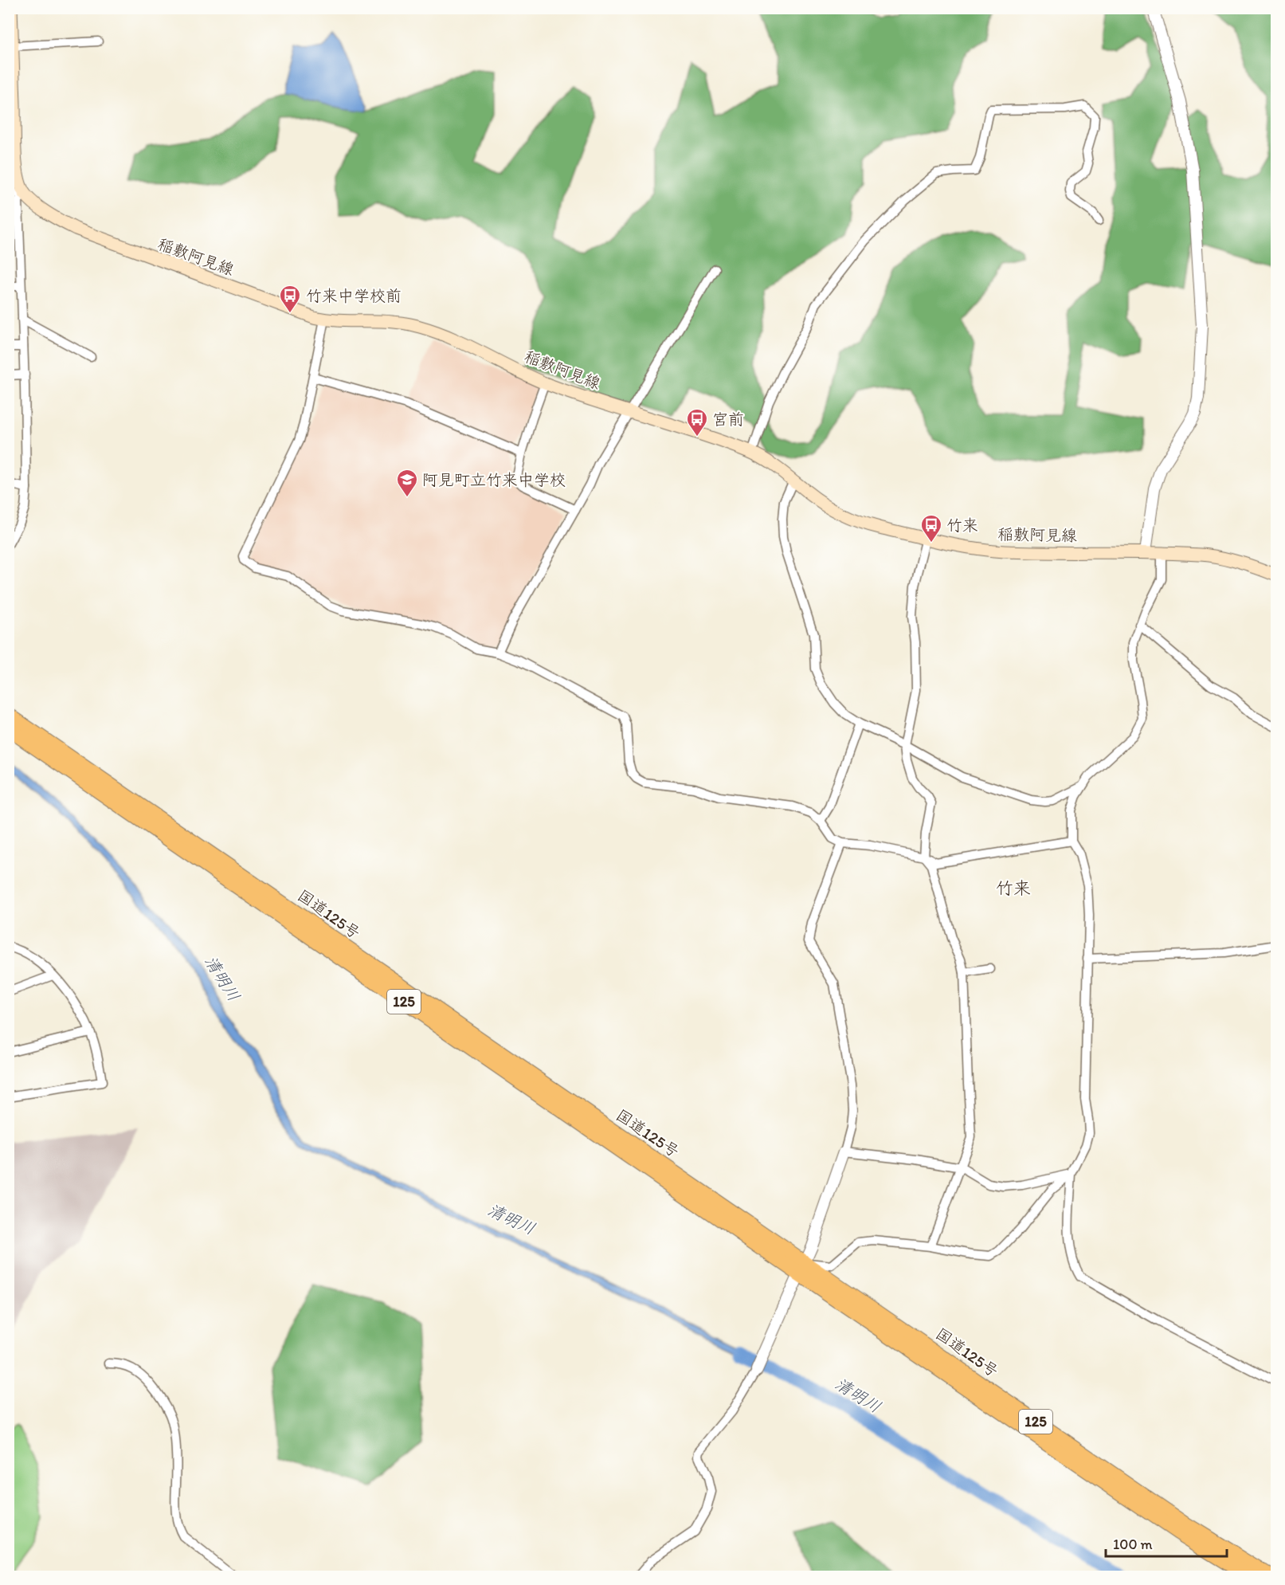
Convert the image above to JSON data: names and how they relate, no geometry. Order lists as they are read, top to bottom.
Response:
{
  "streets": {
    "highway": ["国道125号", "125"],
    "main road": ["稲敷阿見線"]
  },
  "districts": ["竹来"],
  "water": ["清明川"],
  "places": {
    "bus stop": ["竹来中学校前", "宮前", "竹来"],
    "school or university": ["阿見町立竹来中学校"]
  },
  "scale_bar": "100 m"
}
